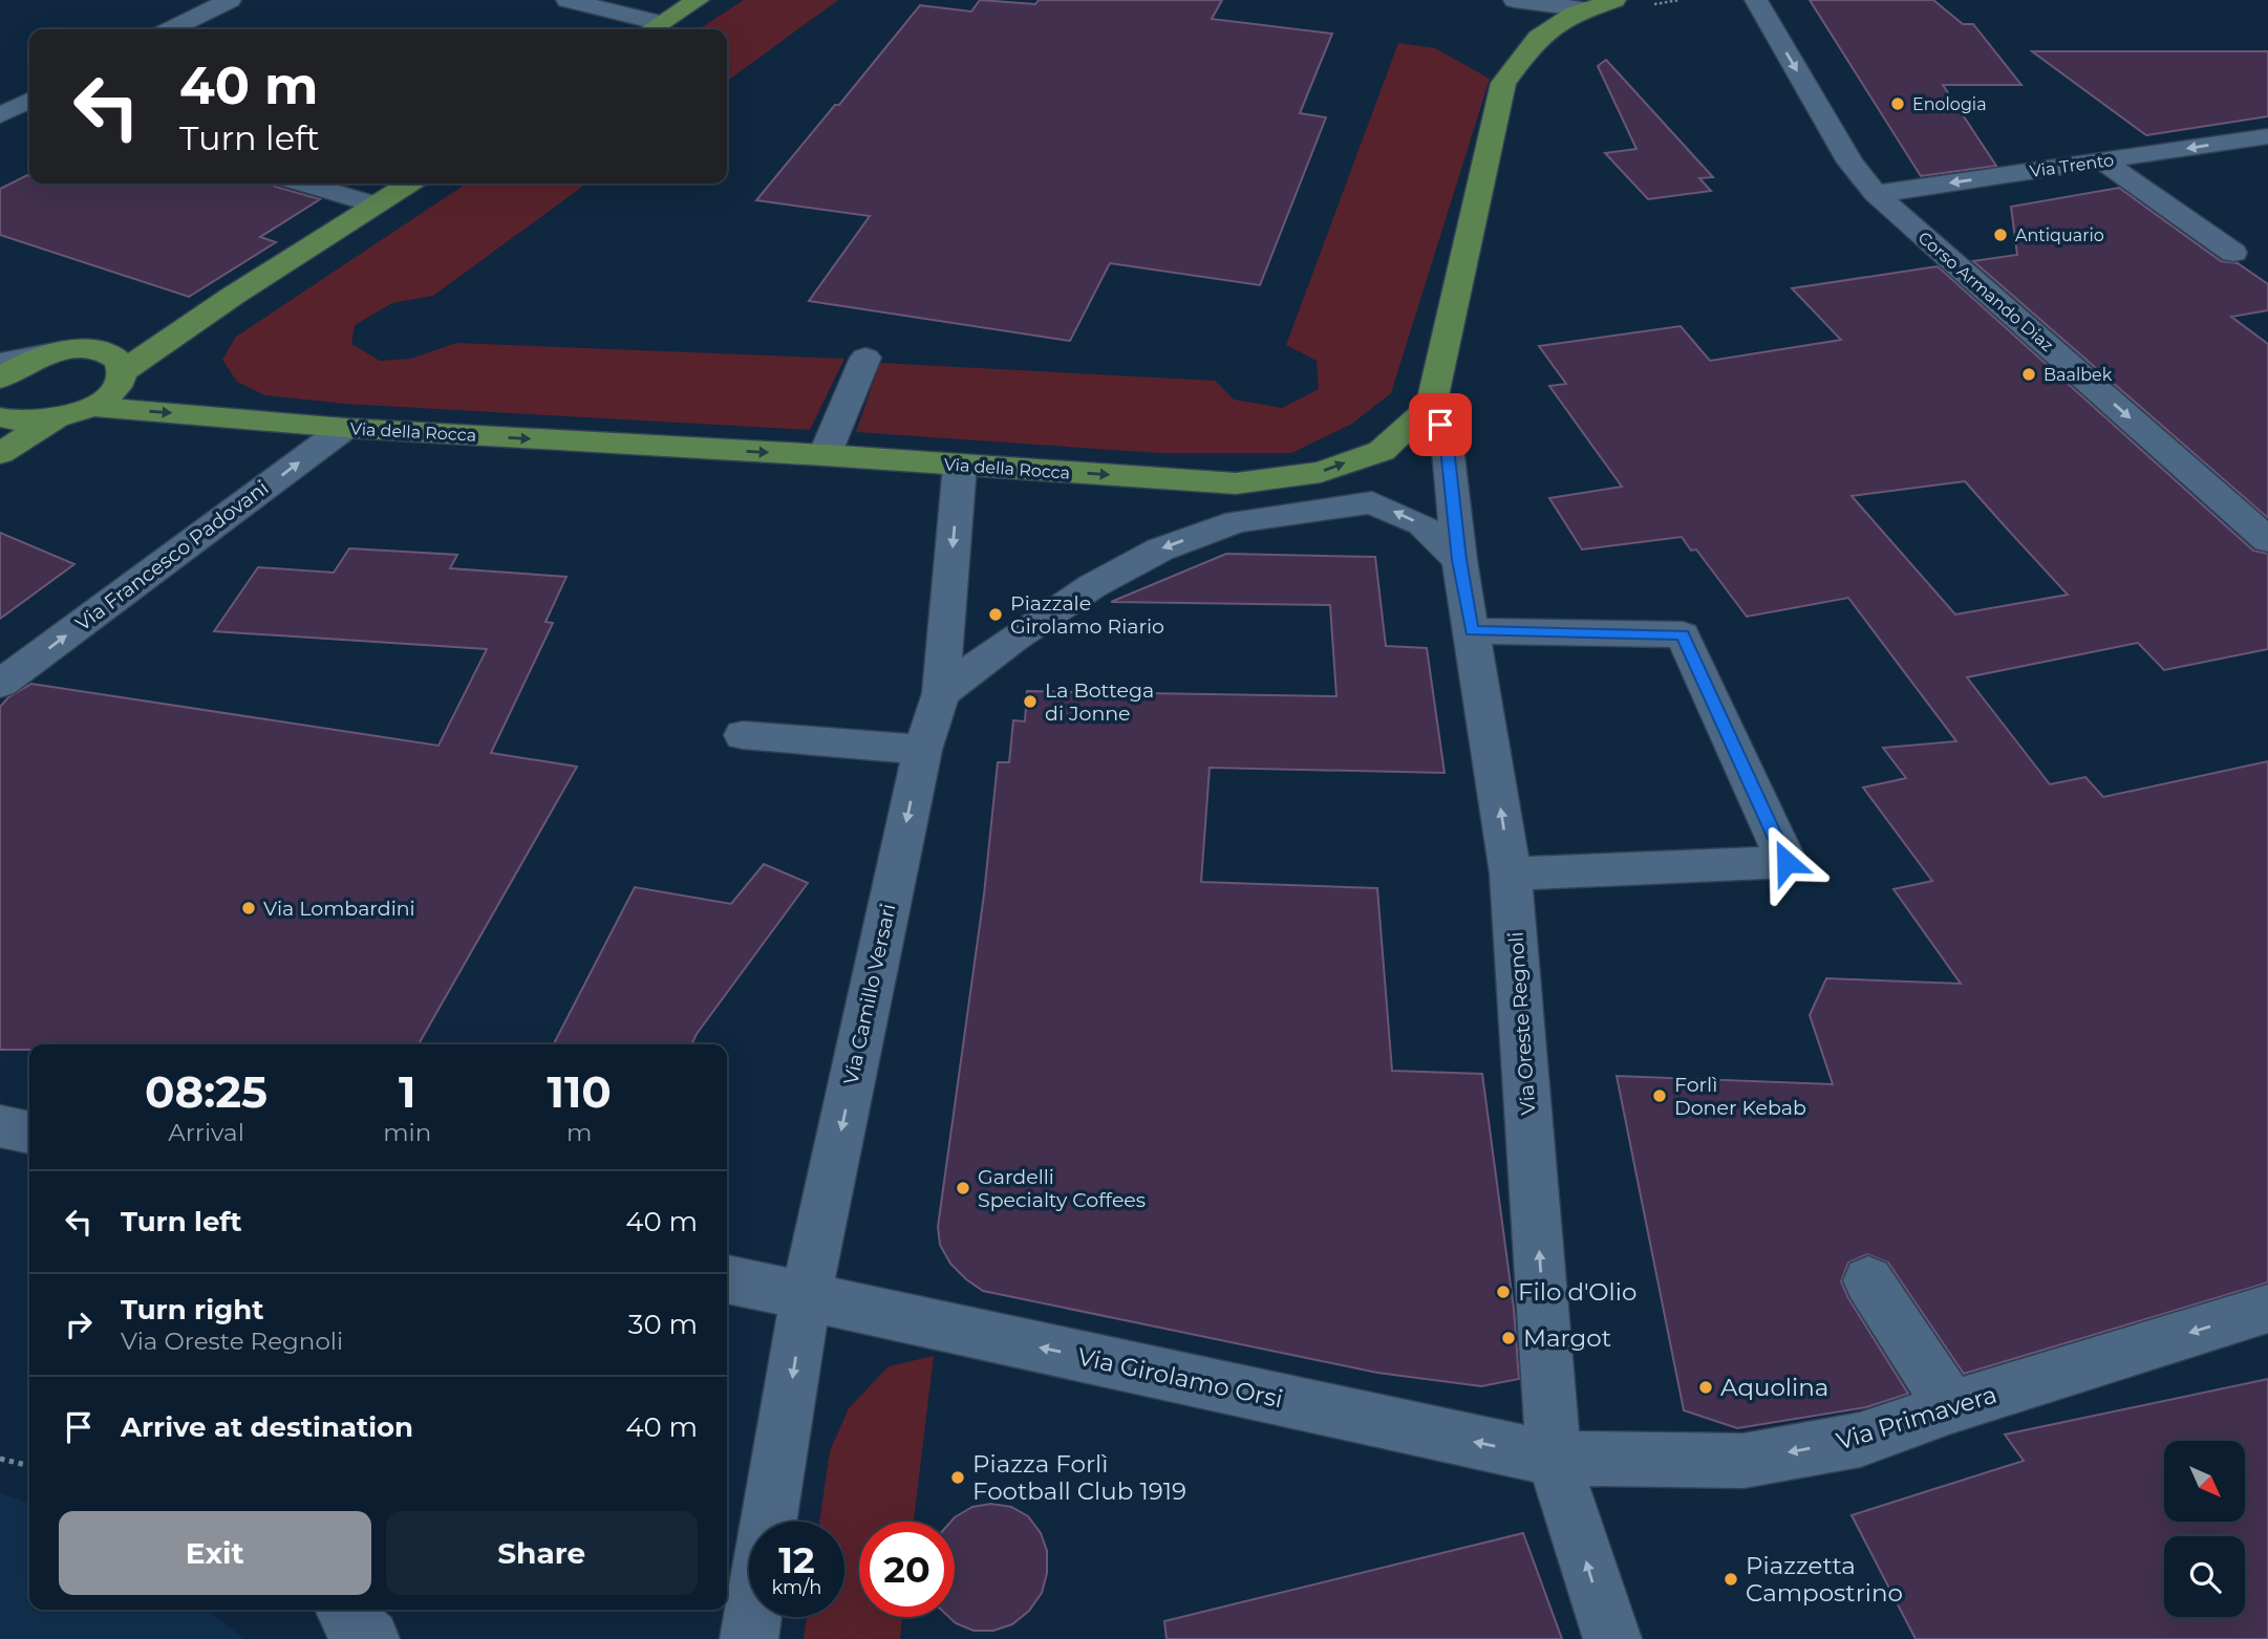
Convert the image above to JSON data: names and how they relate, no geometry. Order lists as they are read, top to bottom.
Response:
{
  "streets": {
    "main road": ["Via della Rocca"],
    "street": [
      "Via Trento",
      "Corso Armando Diaz",
      "Via Francesco Padovani",
      "Via Camillo Versari",
      "Via Oreste Regnoli",
      "Via Girolamo Orsi",
      "Via Primavera"
    ]
  },
  "crossings": [
    ["Via Trento", "Corso Armando Diaz"],
    ["Via della Rocca", "Via Francesco Padovani"],
    ["Via della Rocca", "Via Oreste Regnoli"],
    ["Via Camillo Versari", "Via Girolamo Orsi"],
    ["Via Oreste Regnoli", "Via Girolamo Orsi"],
    ["Via Oreste Regnoli", "Via Primavera"],
    ["Via Girolamo Orsi", "Via Primavera"]
  ],
  "one_way": [
    "Via Trento",
    "Corso Armando Diaz",
    "Via della Rocca",
    "Via Francesco Padovani",
    "Via Camillo Versari",
    "Via Oreste Regnoli",
    "Via Girolamo Orsi",
    "Via Primavera"
  ],
  "places": [
    "Enologia",
    "Antiquario",
    "Baalbek",
    "Piazzale Girolamo Riario",
    "La Bottega di Jonne",
    "Via Lombardini",
    "Forlì Doner Kebab",
    "Gardelli Specialty Coffees",
    "Filo d'Olio",
    "Margot",
    "Aquolina",
    "Piazza Forlì Football Club 1919",
    "Piazzetta Campostrino"
  ],
  "north": "bottom right",
  "page": {
    "turn": ["40 m", "Turn left"],
    "eta": [
      "08:25",
      "Arrival",
      "1",
      "min",
      "110",
      "m"
    ],
    "list": [
      {
        "name": "Turn left",
        "value": "40 m"
      },
      {
        "name": "Turn right",
        "note": "Via Oreste Regnoli",
        "value": "30 m"
      },
      {
        "name": "Arrive at destination",
        "value": "40 m"
      }
    ],
    "buttons": ["Exit", "Share"],
    "speed": "12 km/h",
    "limit": "20"
  }
}
